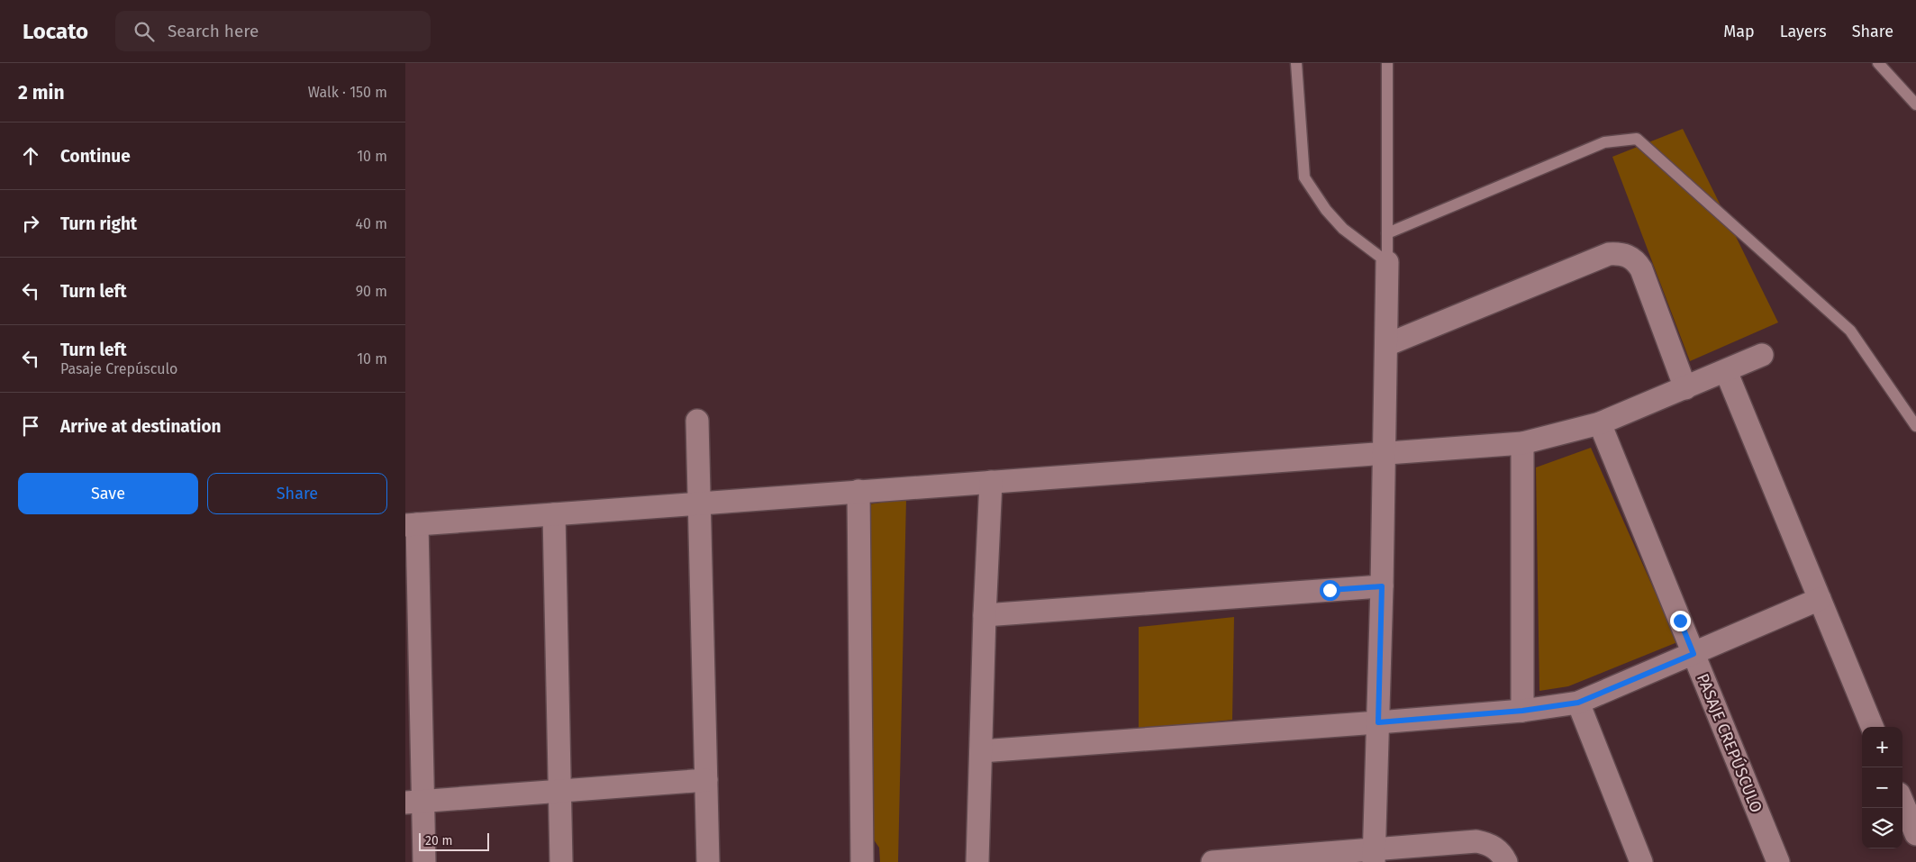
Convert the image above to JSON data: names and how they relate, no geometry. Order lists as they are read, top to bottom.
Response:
{
  "streets": {
    "street": ["PASAJE CREPÚSCULO"]
  },
  "scale_bar": "20 m",
  "page": {
    "header": "Locato",
    "search": "Search here",
    "nav": ["Map", "Layers", "Share"],
    "heading": ["2 min", "Walk · 150 m"],
    "list": [
      ["Continue", "10 m"],
      ["Turn right", "40 m"],
      ["Turn left", "90 m"],
      ["Turn left", "Pasaje Crepúsculo", "10 m"],
      "Arrive at destination"
    ],
    "buttons": ["Save", "Share"],
    "map_buttons": ["+", "−"],
    "scale": "20 m"
  }
}
